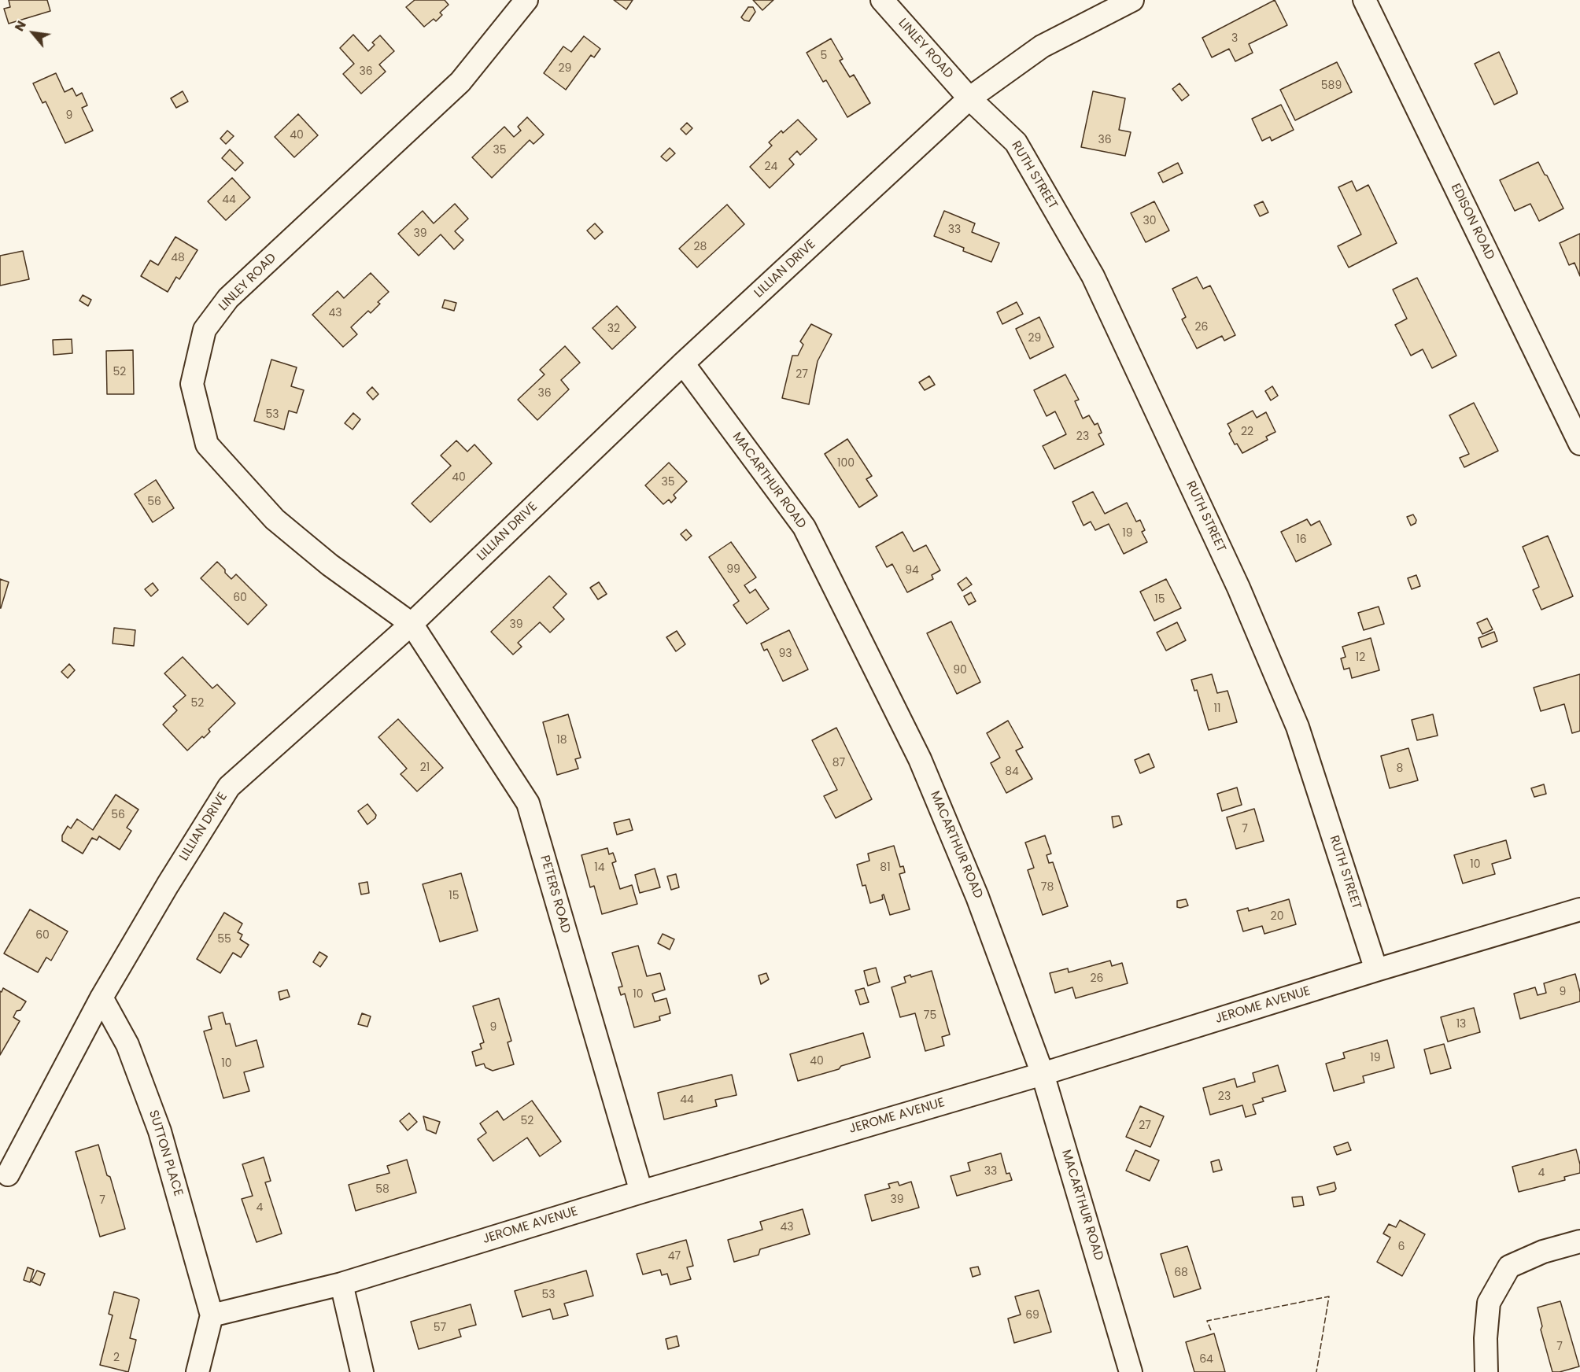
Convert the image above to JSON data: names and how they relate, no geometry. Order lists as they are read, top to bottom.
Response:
{
  "streets": {
    "street": [
      "LINLEY ROAD",
      "RUTH STREET",
      "EDISON ROAD",
      "LILLIAN DRIVE",
      "MACARTHUR ROAD",
      "PETERS ROAD",
      "JEROME AVENUE",
      "SUTTON PLACE"
    ]
  },
  "crossings": [
    ["LINLEY ROAD", "RUTH STREET"],
    ["LINLEY ROAD", "LILLIAN DRIVE"],
    ["LINLEY ROAD", "PETERS ROAD"],
    ["RUTH STREET", "LILLIAN DRIVE"],
    ["RUTH STREET", "JEROME AVENUE"],
    ["LILLIAN DRIVE", "MACARTHUR ROAD"],
    ["LILLIAN DRIVE", "PETERS ROAD"],
    ["LILLIAN DRIVE", "SUTTON PLACE"],
    ["MACARTHUR ROAD", "JEROME AVENUE"],
    ["PETERS ROAD", "JEROME AVENUE"],
    ["JEROME AVENUE", "SUTTON PLACE"]
  ],
  "house_numbers": [
    "3",
    "5",
    "29",
    "36",
    "589",
    "9",
    "40",
    "36",
    "35",
    "24",
    "44",
    "30",
    "33",
    "39",
    "28",
    "48",
    "43",
    "26",
    "32",
    "29",
    "52",
    "27",
    "36",
    "53",
    "22",
    "23",
    "100",
    "40",
    "35",
    "56",
    "19",
    "16",
    "99",
    "94",
    "60",
    "15",
    "39",
    "93",
    "12",
    "90",
    "52",
    "11",
    "18",
    "87",
    "21",
    "8",
    "84",
    "56",
    "7",
    "10",
    "14",
    "81",
    "78",
    "15",
    "20",
    "60",
    "55",
    "26",
    "9",
    "10",
    "75",
    "13",
    "9",
    "19",
    "40",
    "10",
    "23",
    "44",
    "52",
    "27",
    "33",
    "4",
    "58",
    "39",
    "7",
    "4",
    "43",
    "6",
    "47",
    "68",
    "53",
    "69",
    "57",
    "7",
    "2",
    "64"
  ],
  "north": "top left"
}
